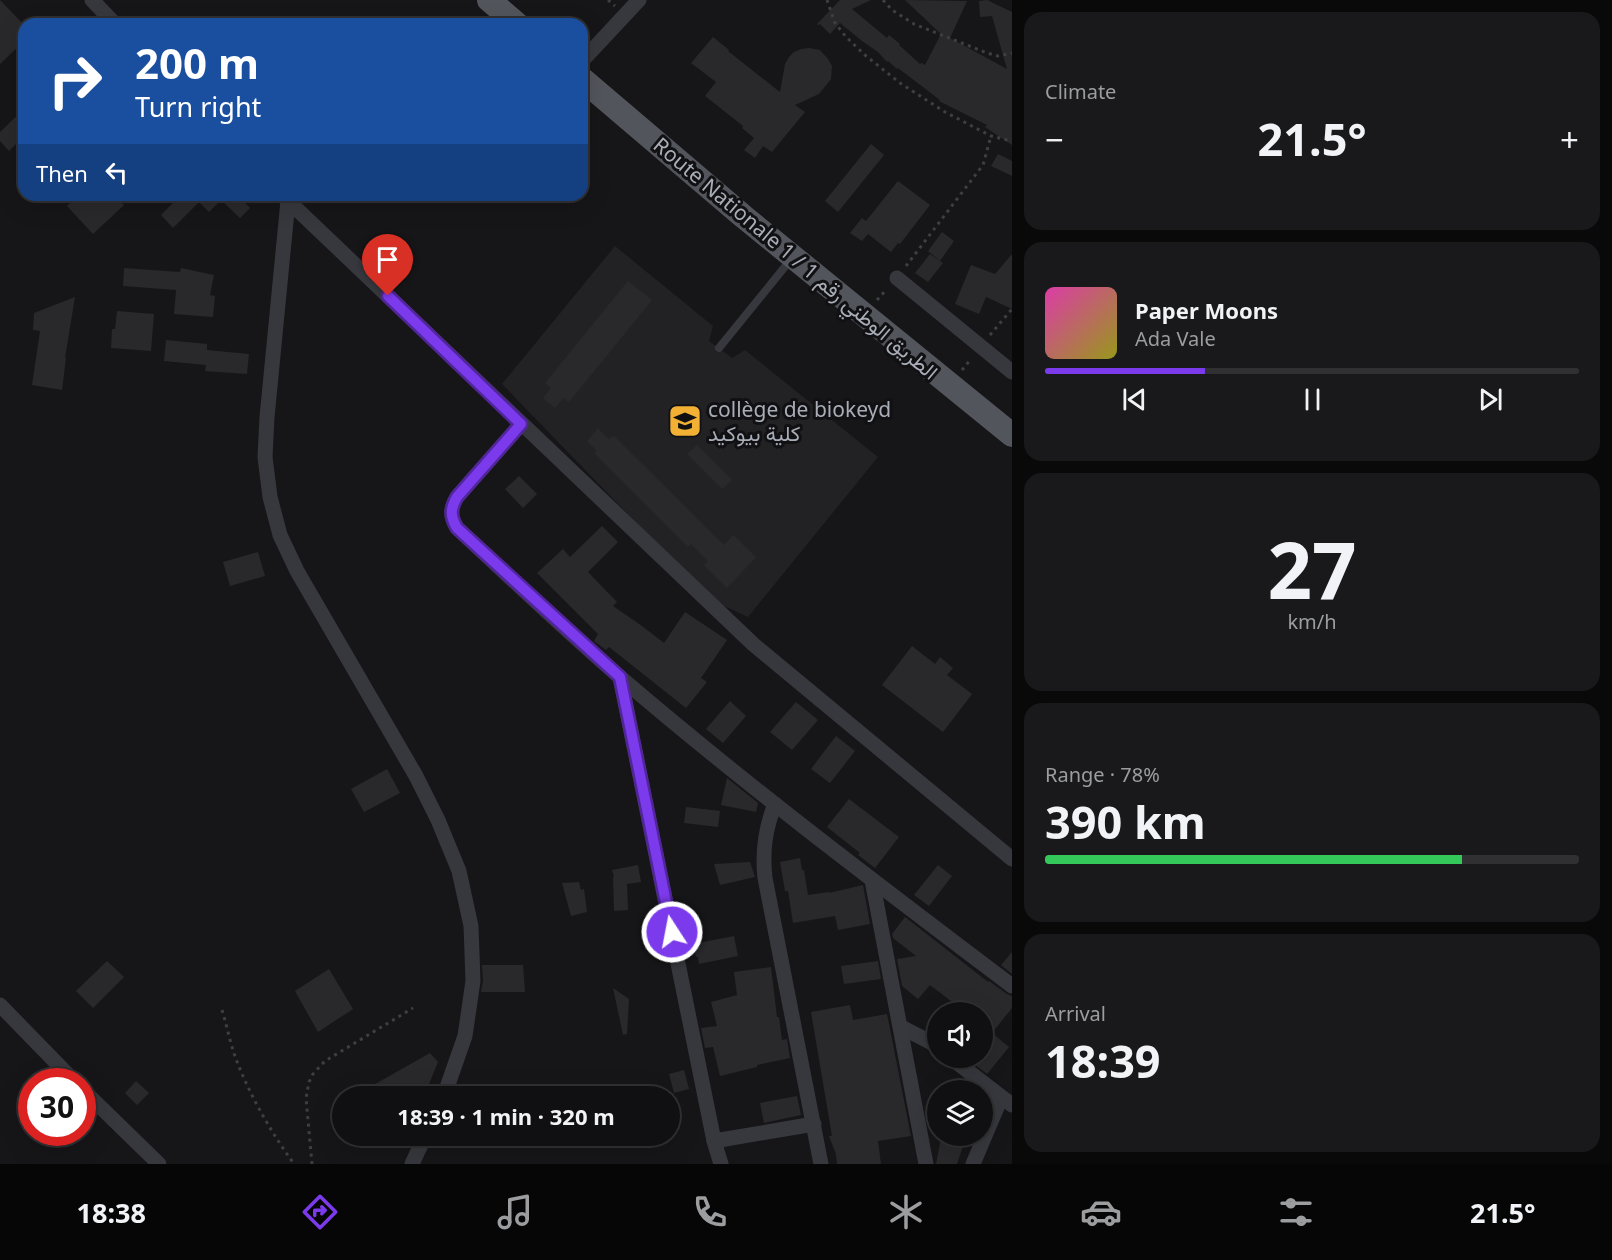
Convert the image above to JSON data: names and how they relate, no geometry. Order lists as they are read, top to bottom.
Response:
{
  "streets": {
    "main road": ["Route Nationale 1 / الطريق الوطني رقم 1"]
  },
  "places": {
    "school or university": ["collège de biokeyd كلية بيوكيد"]
  },
  "page": {
    "tile": [
      "Climate",
      ["27", "km/h"],
      ["Range · 78%", "390 km"],
      ["Arrival", "18:39"]
    ],
    "turn": ["200 m", "Turn right"],
    "heat": ["−", "21.5°", "+"],
    "then": "Then",
    "song": ["Paper Moons", "Ada Vale"],
    "limit": "30",
    "trip": "18:39 · 1 min · 320 m",
    "tabs": ["18:38", "21.5°"]
  }
}
